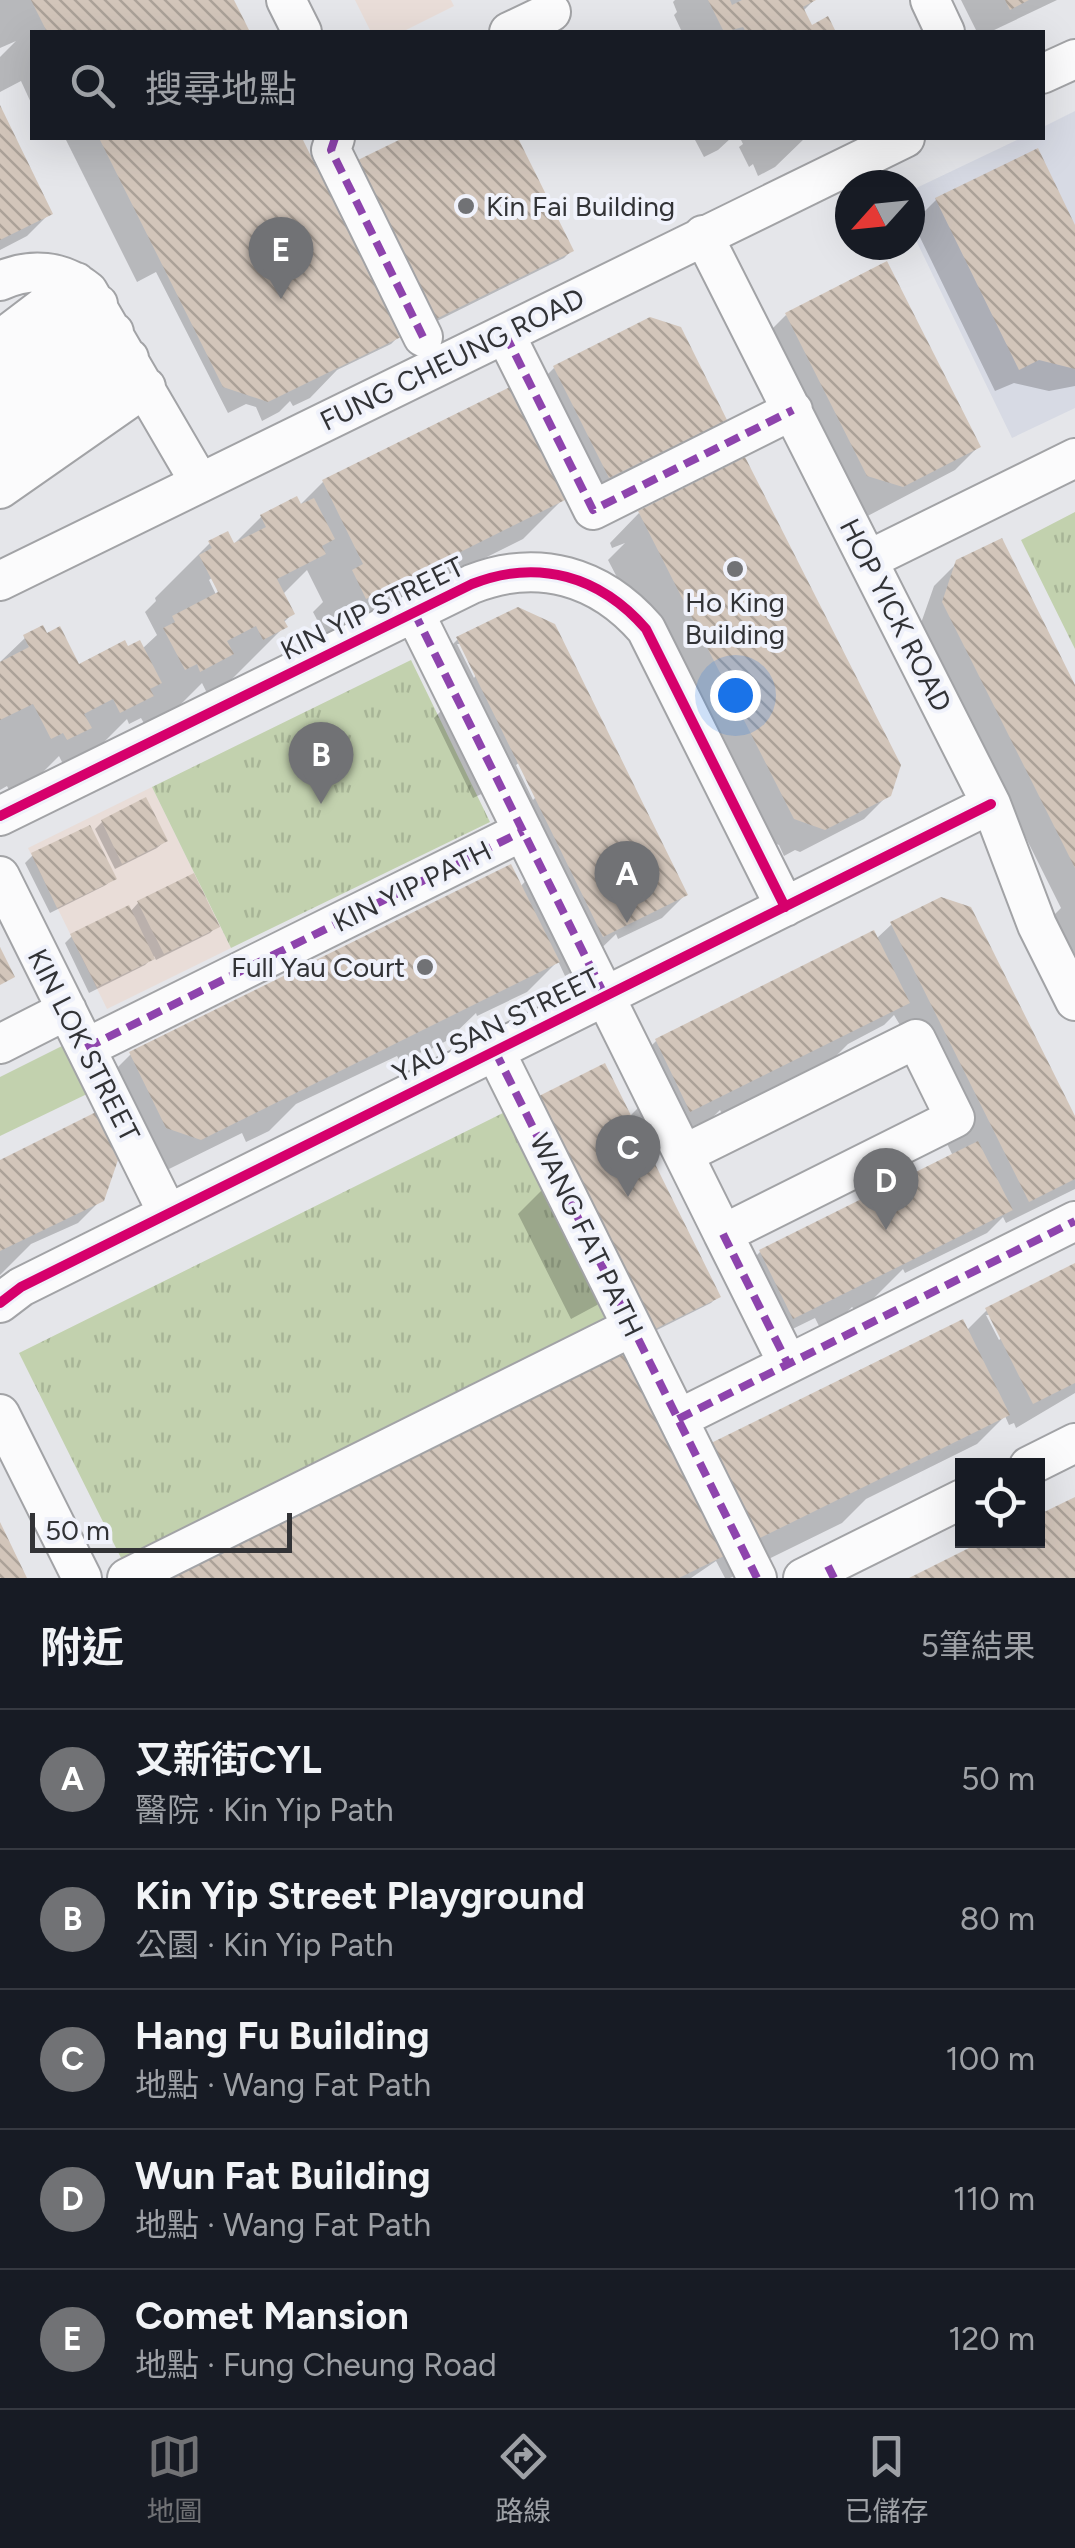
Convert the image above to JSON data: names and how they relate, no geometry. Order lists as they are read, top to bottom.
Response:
{
  "streets": {
    "street": [
      "FUNG CHEUNG ROAD",
      "KIN YIP STREET",
      "HOP YICK ROAD",
      "KIN YIP PATH",
      "YAU SAN STREET",
      "KIN LOK STREET",
      "WANG FAT PATH"
    ]
  },
  "crossings": [
    ["FUNG CHEUNG ROAD", "HOP YICK ROAD"],
    ["KIN YIP STREET", "KIN YIP PATH"],
    ["KIN YIP STREET", "YAU SAN STREET"],
    ["HOP YICK ROAD", "YAU SAN STREET"],
    ["KIN YIP PATH", "YAU SAN STREET"],
    ["KIN YIP PATH", "KIN LOK STREET"],
    ["YAU SAN STREET", "KIN LOK STREET"],
    ["YAU SAN STREET", "WANG FAT PATH"]
  ],
  "places": ["Kin Fai Building", "Ho King Building", "Full Yau Court"],
  "scale_bar": "50 m",
  "north": "bottom left",
  "page": {
    "search": "搜尋地點",
    "pins": [
      "E",
      "B",
      "A",
      "C",
      "D"
    ],
    "scale": "50 m",
    "heading": ["附近", "5筆結果"],
    "list": [
      {
        "mark": "A",
        "name": "又新街CYL",
        "note": "醫院 · Kin Yip Path",
        "value": "50 m"
      },
      {
        "mark": "B",
        "name": "Kin Yip Street Playground",
        "note": "公園 · Kin Yip Path",
        "value": "80 m"
      },
      {
        "mark": "C",
        "name": "Hang Fu Building",
        "note": "地點 · Wang Fat Path",
        "value": "100 m"
      },
      {
        "mark": "D",
        "name": "Wun Fat Building",
        "note": "地點 · Wang Fat Path",
        "value": "110 m"
      },
      {
        "mark": "E",
        "name": "Comet Mansion",
        "note": "地點 · Fung Cheung Road",
        "value": "120 m"
      }
    ],
    "nav": ["地圖", "路線", "已儲存"]
  }
}
